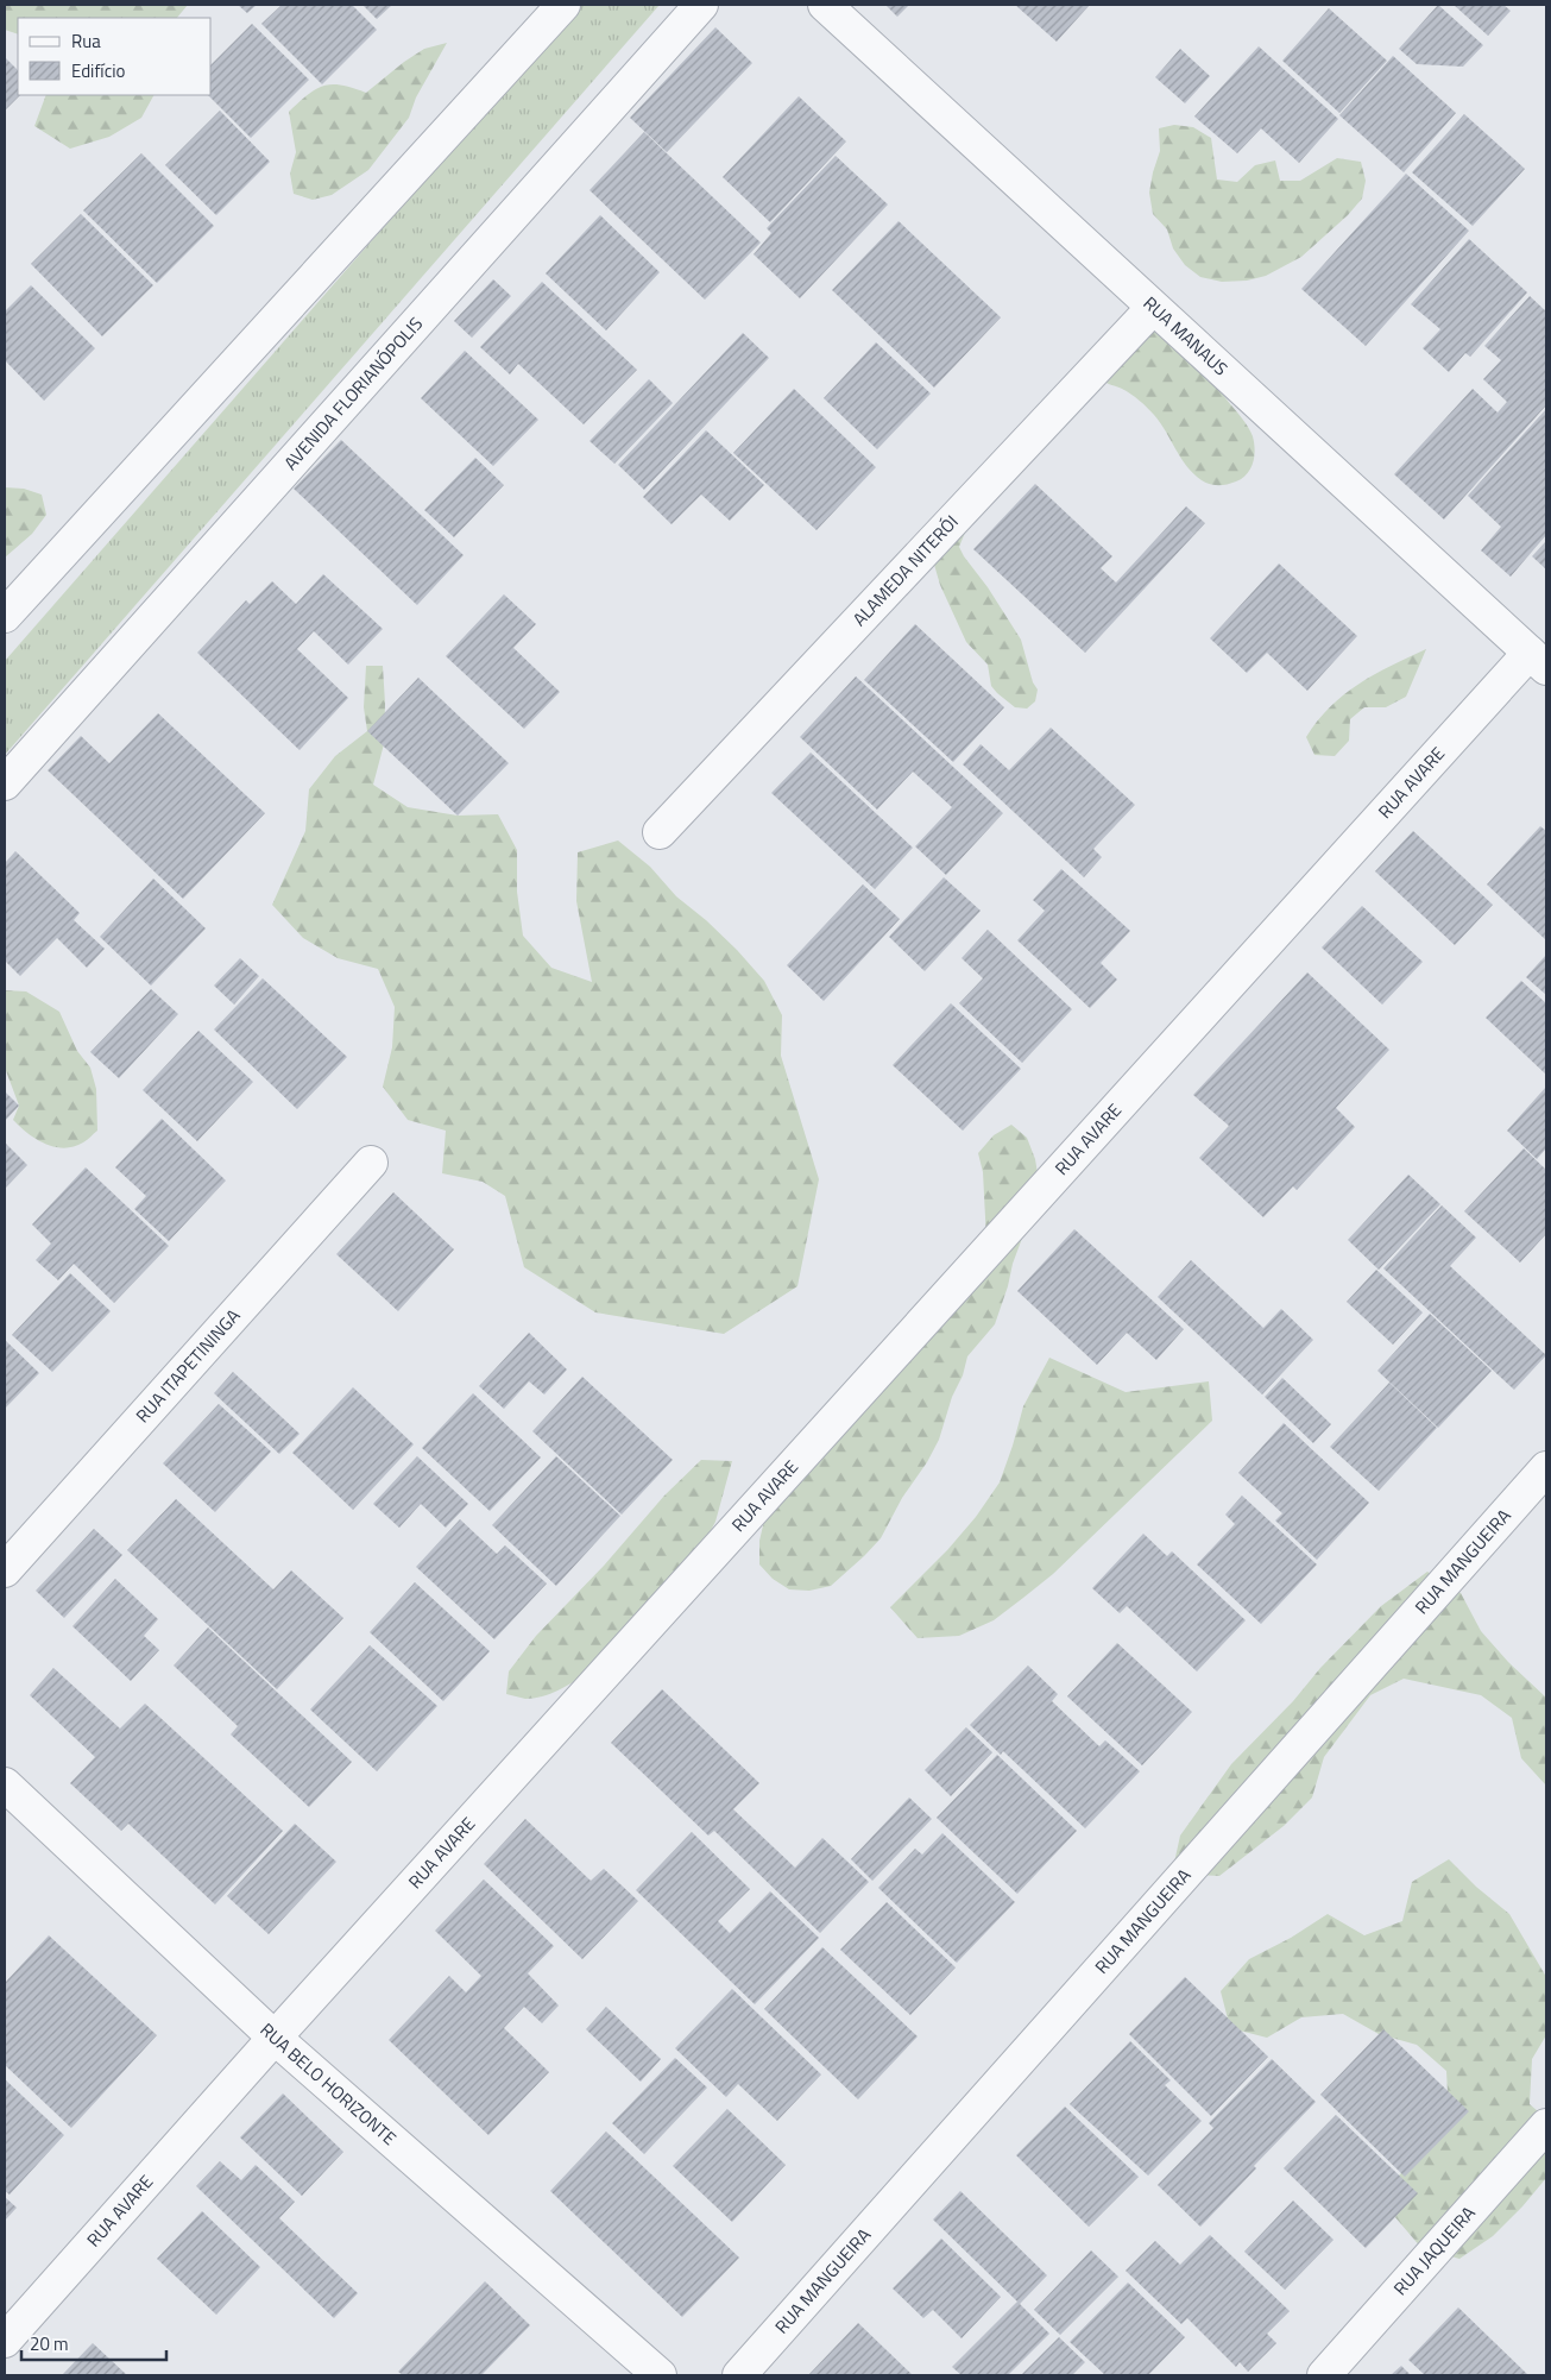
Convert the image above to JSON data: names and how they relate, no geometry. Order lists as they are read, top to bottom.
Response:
{
  "streets": {
    "street": [
      "RUA MANAUS",
      "AVENIDA FLORIANÓPOLIS",
      "ALAMEDA NITERÓI",
      "RUA AVARE",
      "RUA ITAPETININGA",
      "RUA MANGUEIRA",
      "RUA BELO HORIZONTE",
      "RUA JAQUEIRA"
    ]
  },
  "crossings": [
    ["RUA MANAUS", "ALAMEDA NITERÓI"],
    ["RUA MANAUS", "RUA AVARE"],
    ["RUA AVARE", "RUA BELO HORIZONTE"]
  ],
  "legend": ["Rua", "Edifício"],
  "scale_bar": "20 m"
}
